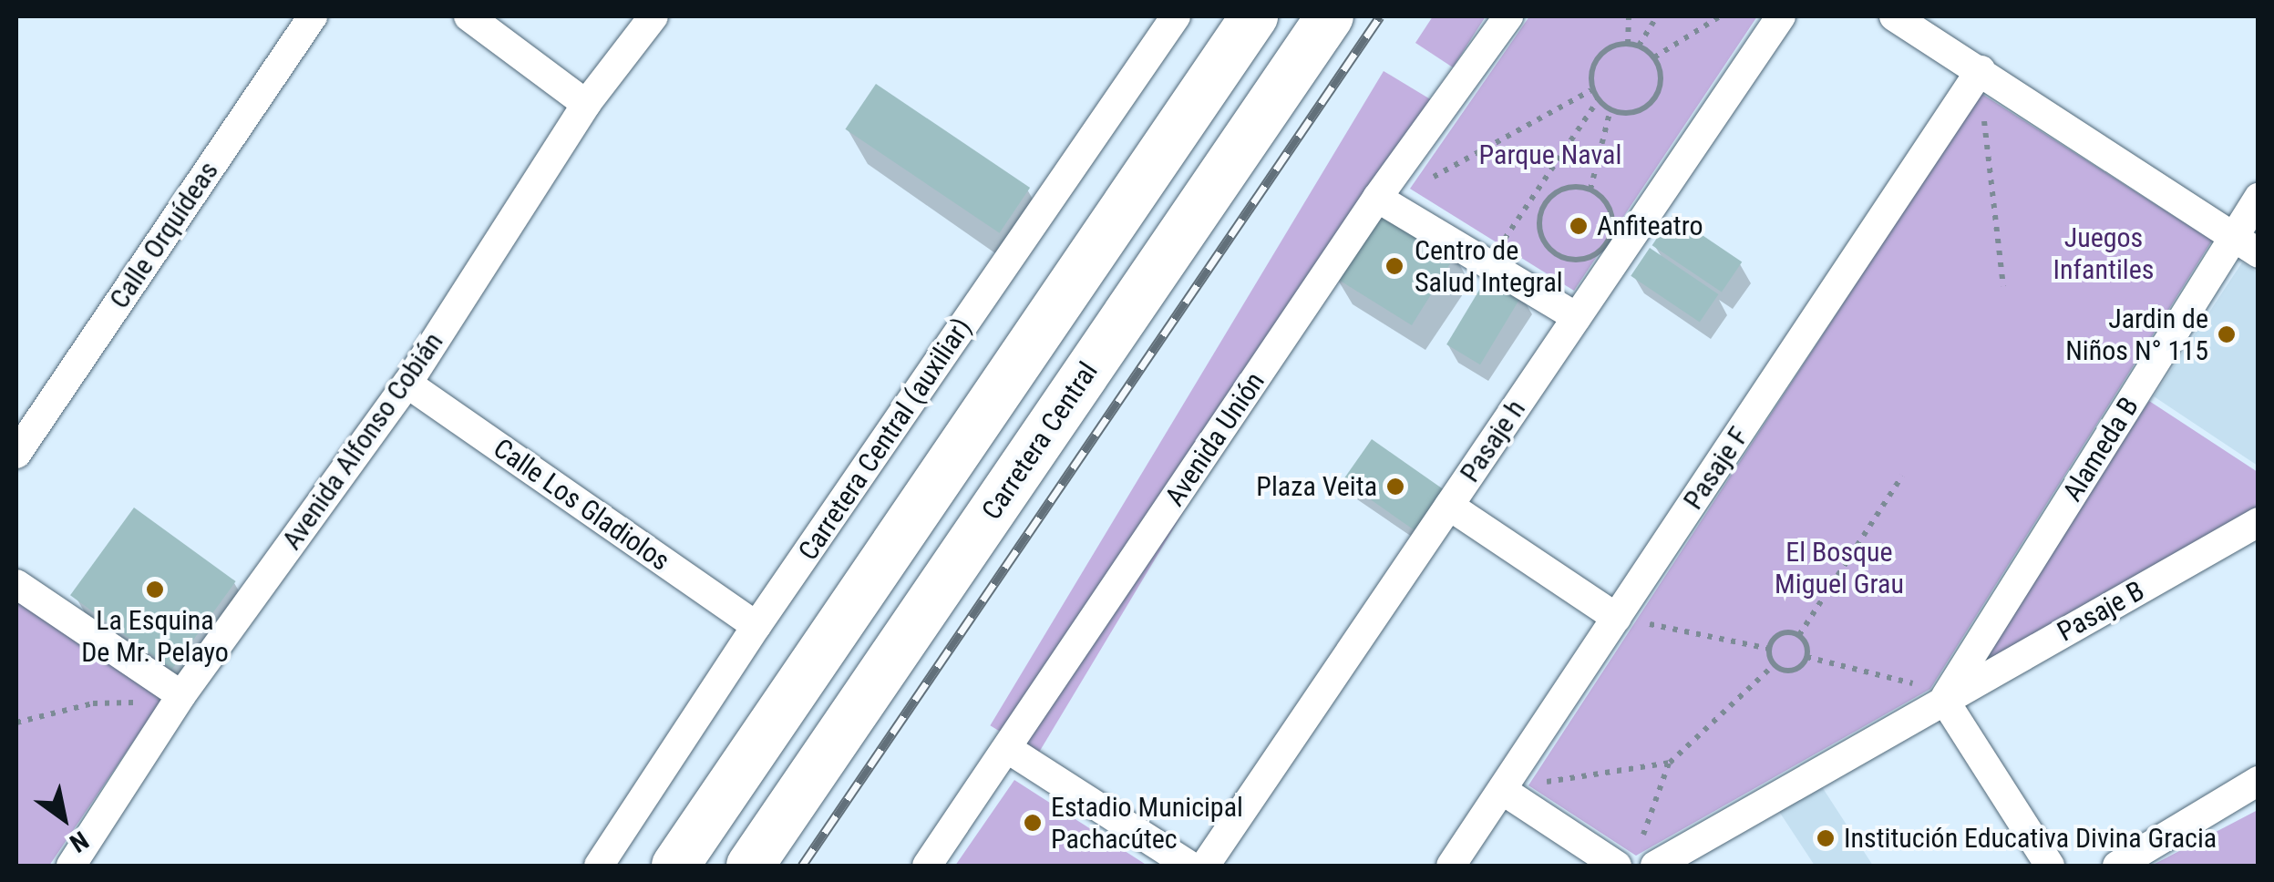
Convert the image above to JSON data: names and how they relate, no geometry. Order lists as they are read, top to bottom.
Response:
{
  "streets": {
    "highway": ["Carretera Central"],
    "street": [
      "Calle Orquídeas",
      "Carretera Central (auxiliar)",
      "Avenida Unión",
      "Avenida Alfonso Cobián",
      "Pasaje h",
      "Alameda B",
      "Pasaje F",
      "Calle Los Gladiolos",
      "Pasaje B"
    ]
  },
  "crossings": [
    ["Carretera Central (auxiliar)", "Calle Los Gladiolos"],
    ["Avenida Alfonso Cobián", "Calle Los Gladiolos"],
    ["Alameda B", "Pasaje B"]
  ],
  "parks": ["Parque Naval", "Juegos Infantiles", "El Bosque Miguel Grau"],
  "places": [
    "Anfiteatro",
    "Centro de Salud Integral",
    "Jardin de Niños N° 115",
    "Plaza Veita",
    "La Esquina De Mr. Pelayo",
    "Estadio Municipal Pachacútec",
    "Institución Educativa Divina Gracia"
  ],
  "north": "bottom right"
}
